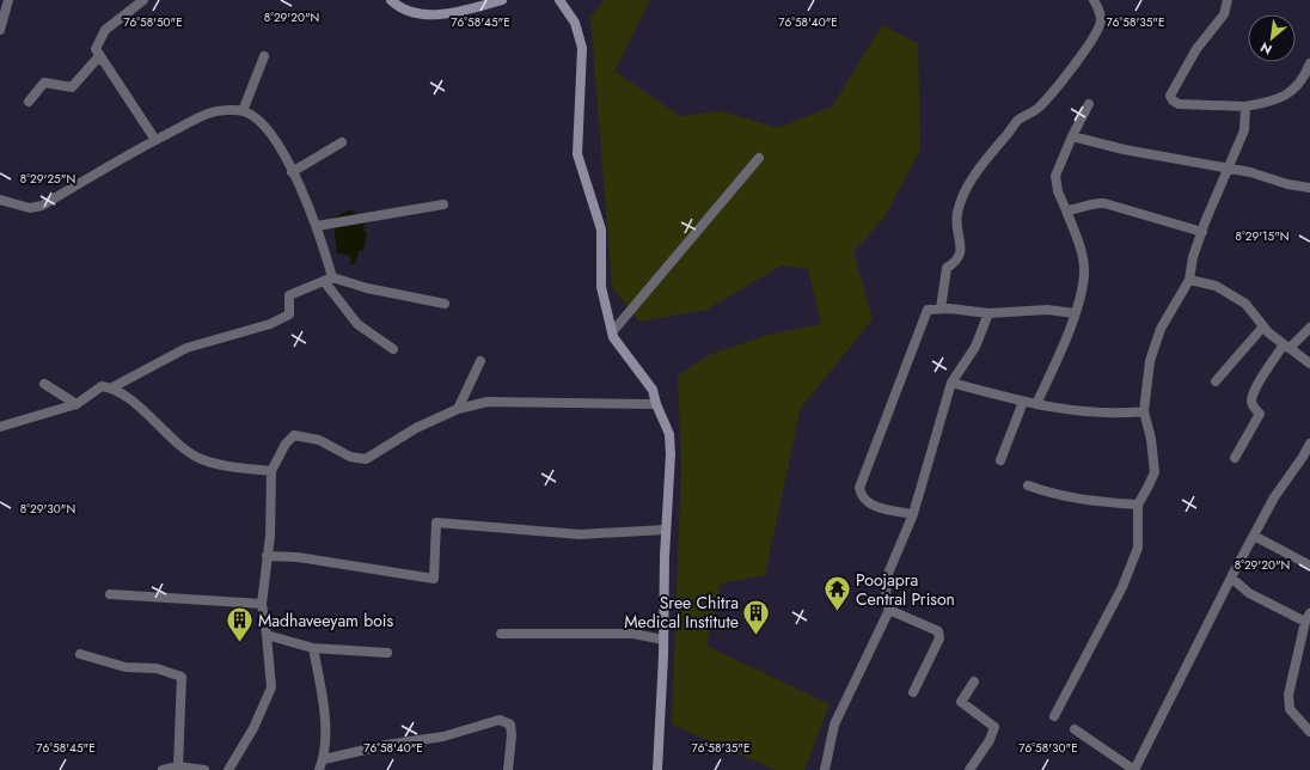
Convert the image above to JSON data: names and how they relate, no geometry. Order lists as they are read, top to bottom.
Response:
{
  "places": {
    "temple": ["Poojapra Central Prison"],
    "building": ["Sree Chitra Medical Institute", "Madhaveeyam bois"]
  },
  "north": "bottom left",
  "coordinates": [
    "8°29'20\"N",
    "76°58'50\"E",
    "76°58'45\"E",
    "76°58'40\"E",
    "76°58'35\"E",
    "8°29'25\"N",
    "8°29'15\"N",
    "8°29'30\"N",
    "76°58'30\"E"
  ]
}
